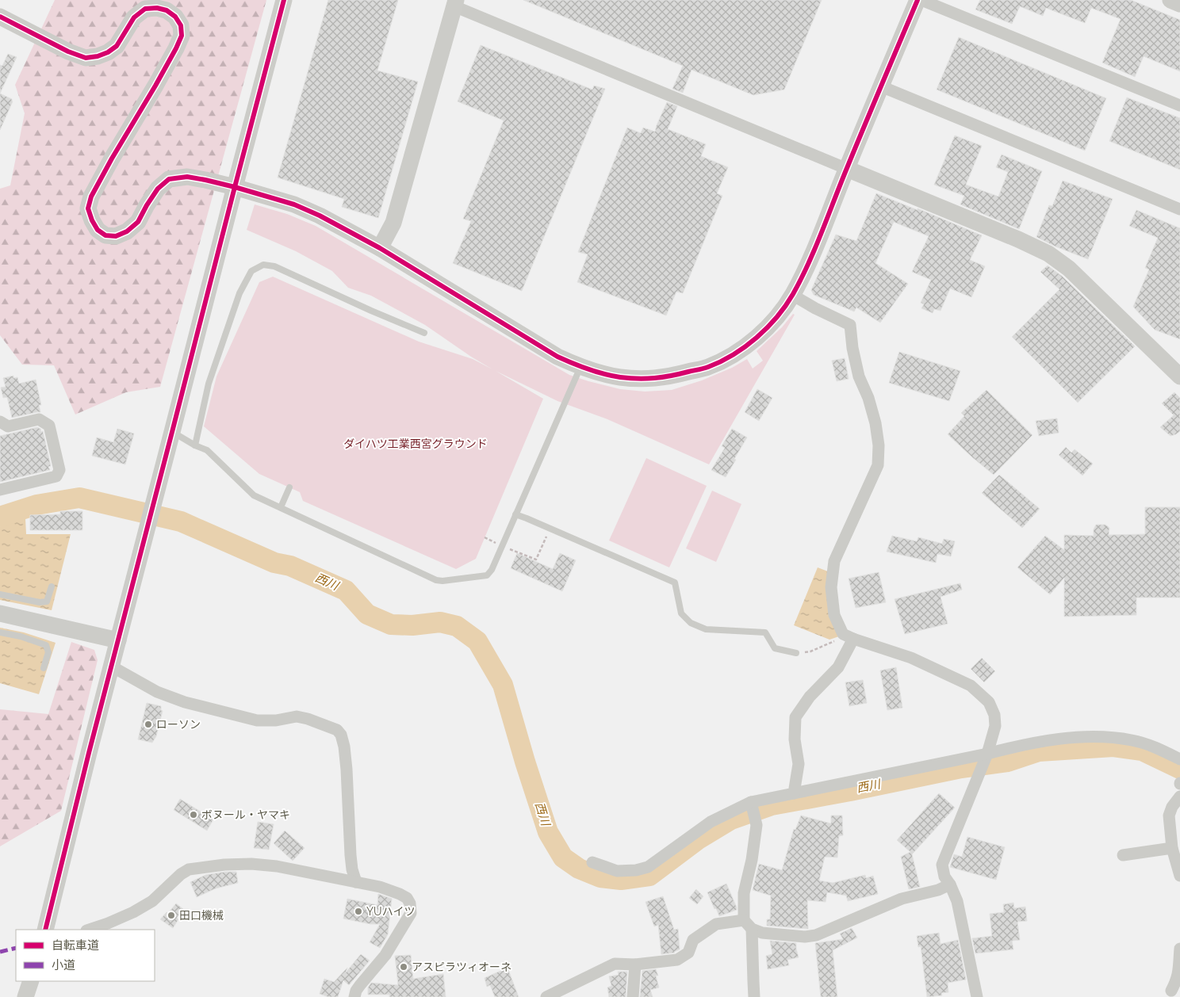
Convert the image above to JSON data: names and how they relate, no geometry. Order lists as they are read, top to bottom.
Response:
{
  "water": ["西川"],
  "parks": ["ダイハツ工業西宮グラウンド"],
  "places": [
    "ローソン",
    "ボヌール・ヤマキ",
    "YUハイツ",
    "田口機械",
    "アスピラツィオーネ"
  ],
  "legend": ["自転車道", "小道"]
}
